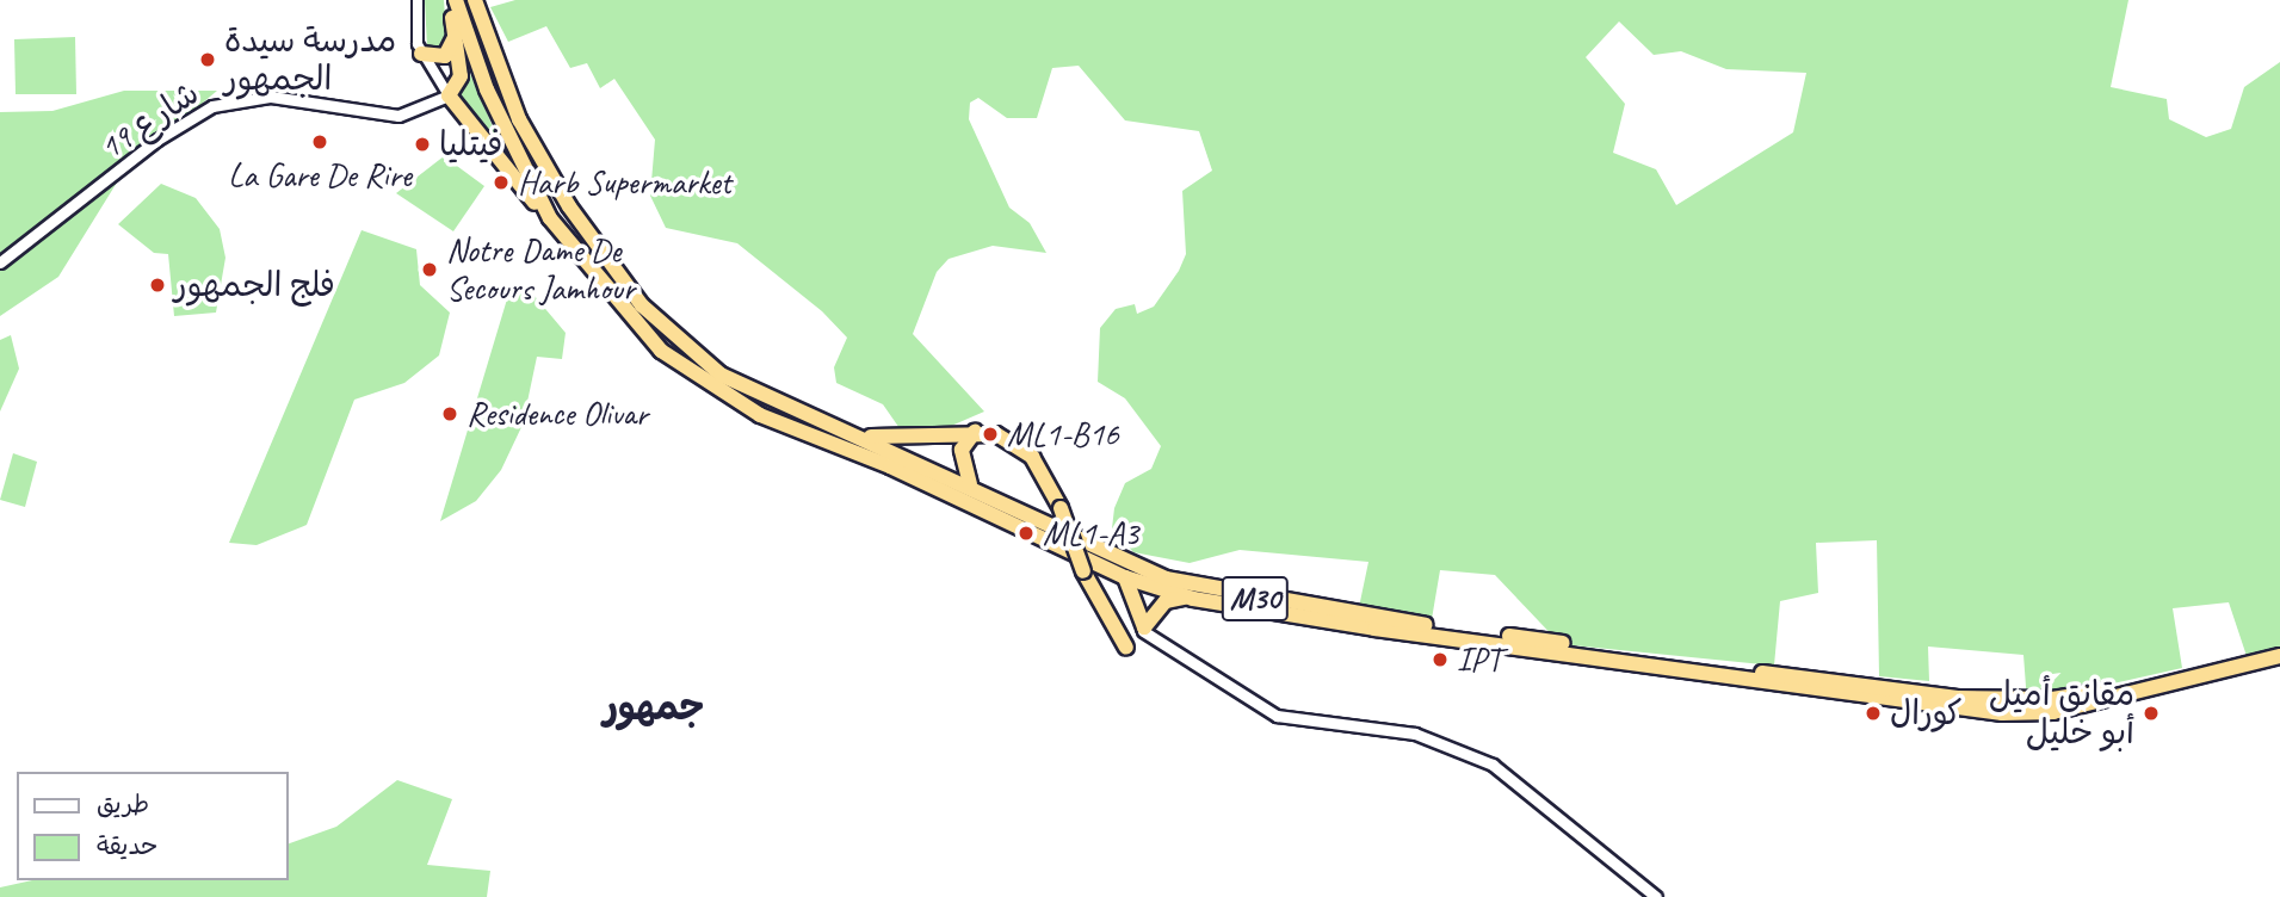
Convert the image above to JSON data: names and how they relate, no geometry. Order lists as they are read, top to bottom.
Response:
{
  "streets": {
    "highway": ["M30"],
    "main road": ["شارع 19"]
  },
  "districts": ["جمهور"],
  "places": [
    "مدرسة سيدة الجمهور",
    "La Gare De Rire",
    "فيتليا",
    "Harb Supermarket",
    "Notre Dame De Secours Jamhour",
    "فلج الجمهور",
    "Residence Olivar",
    "ML1-B16",
    "ML1-A3",
    "IPT",
    "كورال",
    "مقانق أميل أبو خليل"
  ],
  "legend": ["طريق", "حديقة"]
}
